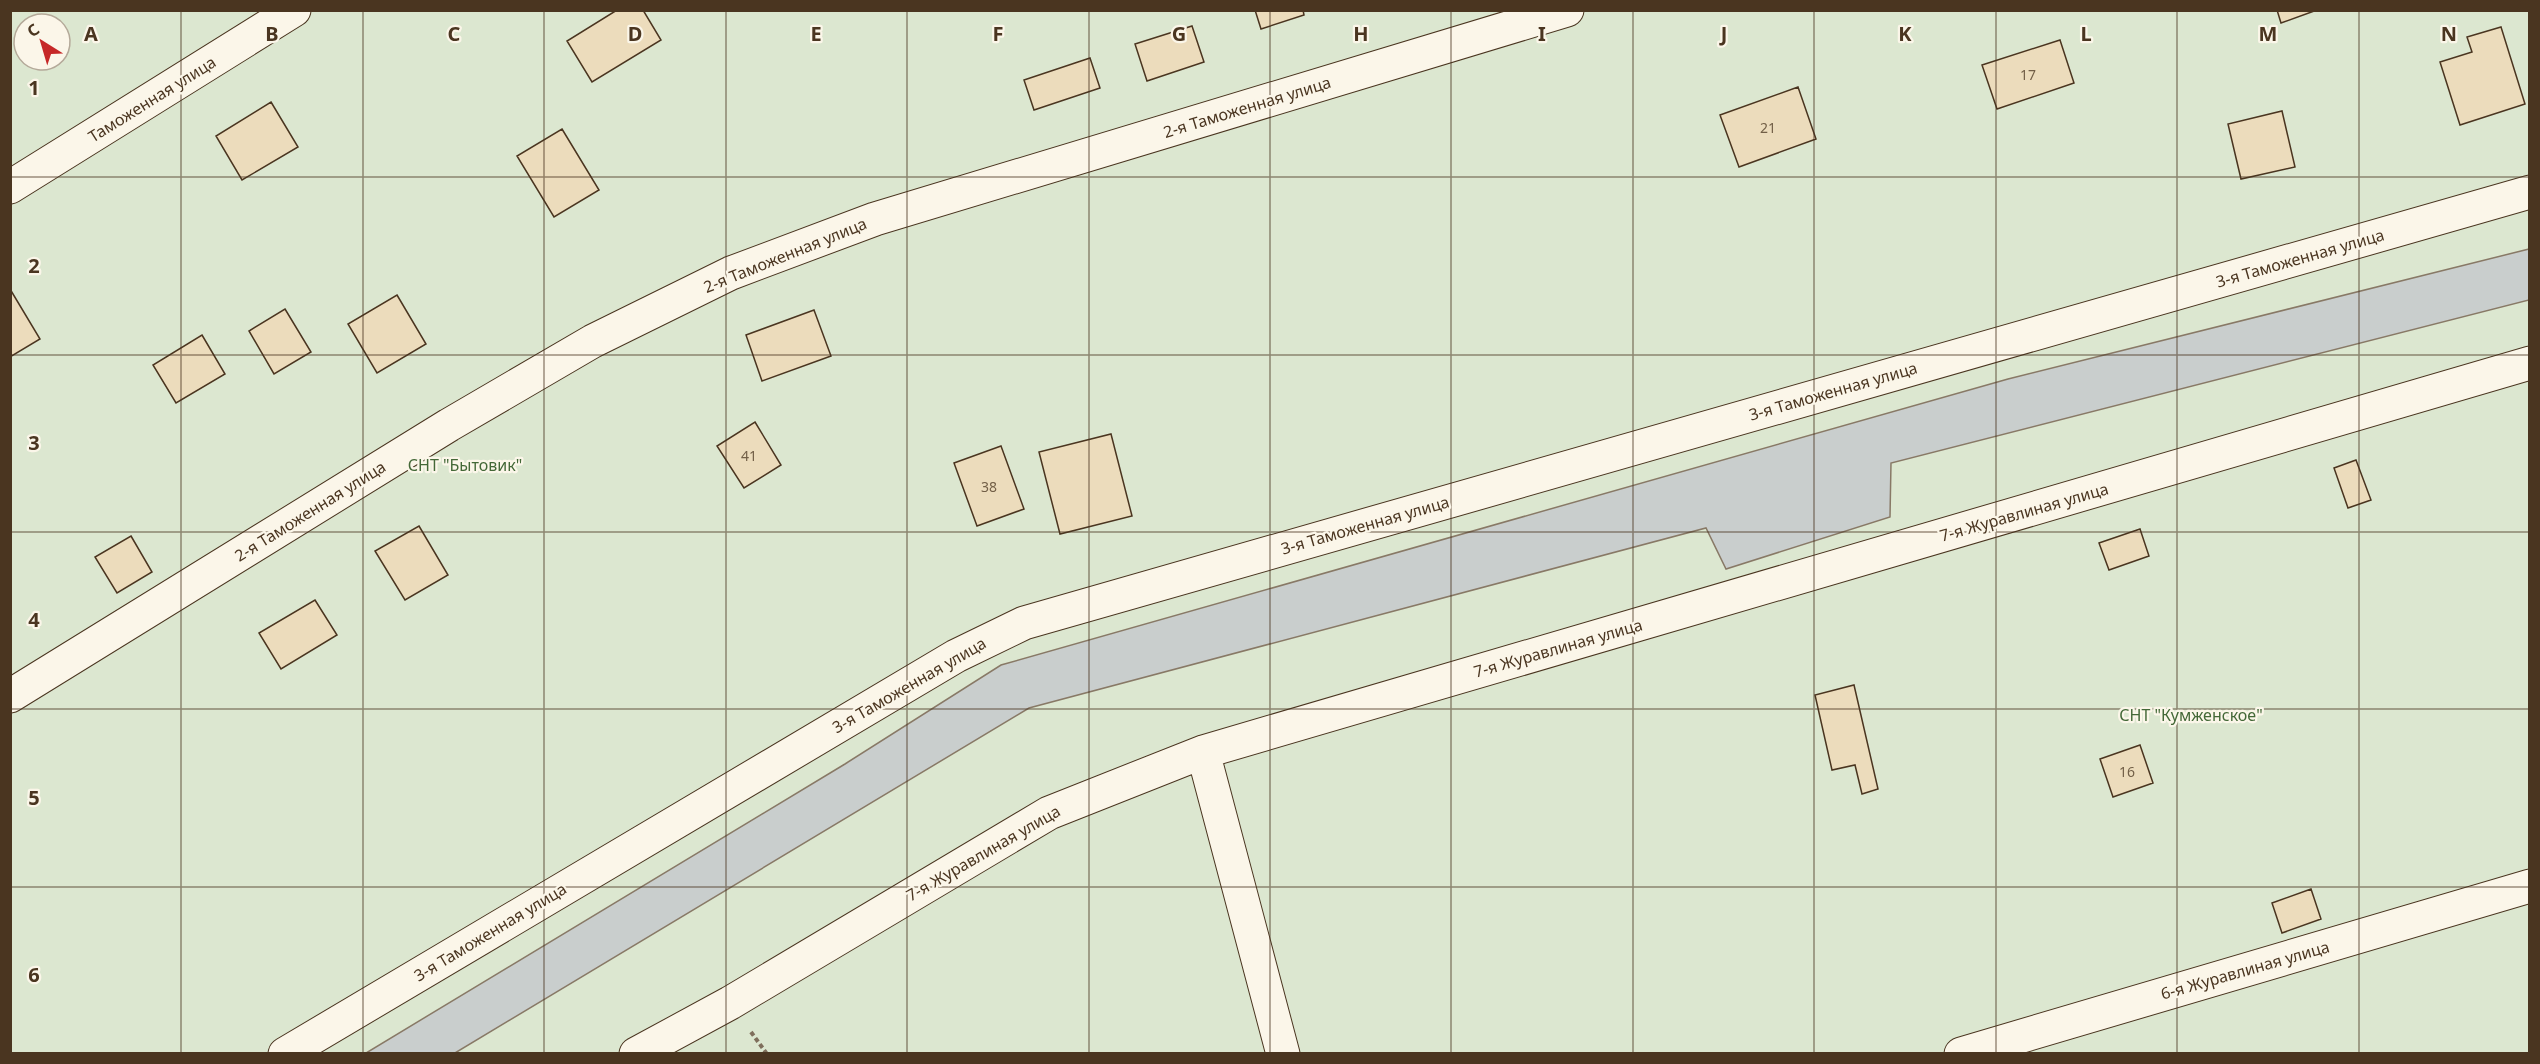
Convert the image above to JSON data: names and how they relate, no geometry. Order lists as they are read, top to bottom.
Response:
{
  "streets": {
    "street": [
      "Таможенная улица",
      "2-я Таможенная улица",
      "3-я Таможенная улица",
      "7-я Журавлиная улица",
      "6-я Журавлиная улица"
    ]
  },
  "parks": ["СНТ \"Бытовик\"", "СНТ \"Кумженское\""],
  "house_numbers": [
    "17",
    "21",
    "41",
    "38",
    "16"
  ],
  "north": "top left",
  "grid": {
    "columns": [
      "A",
      "B",
      "C",
      "D",
      "E",
      "F",
      "G",
      "H",
      "I",
      "J",
      "K",
      "L",
      "M",
      "N"
    ],
    "rows": [
      "1",
      "2",
      "3",
      "4",
      "5",
      "6"
    ]
  }
}
